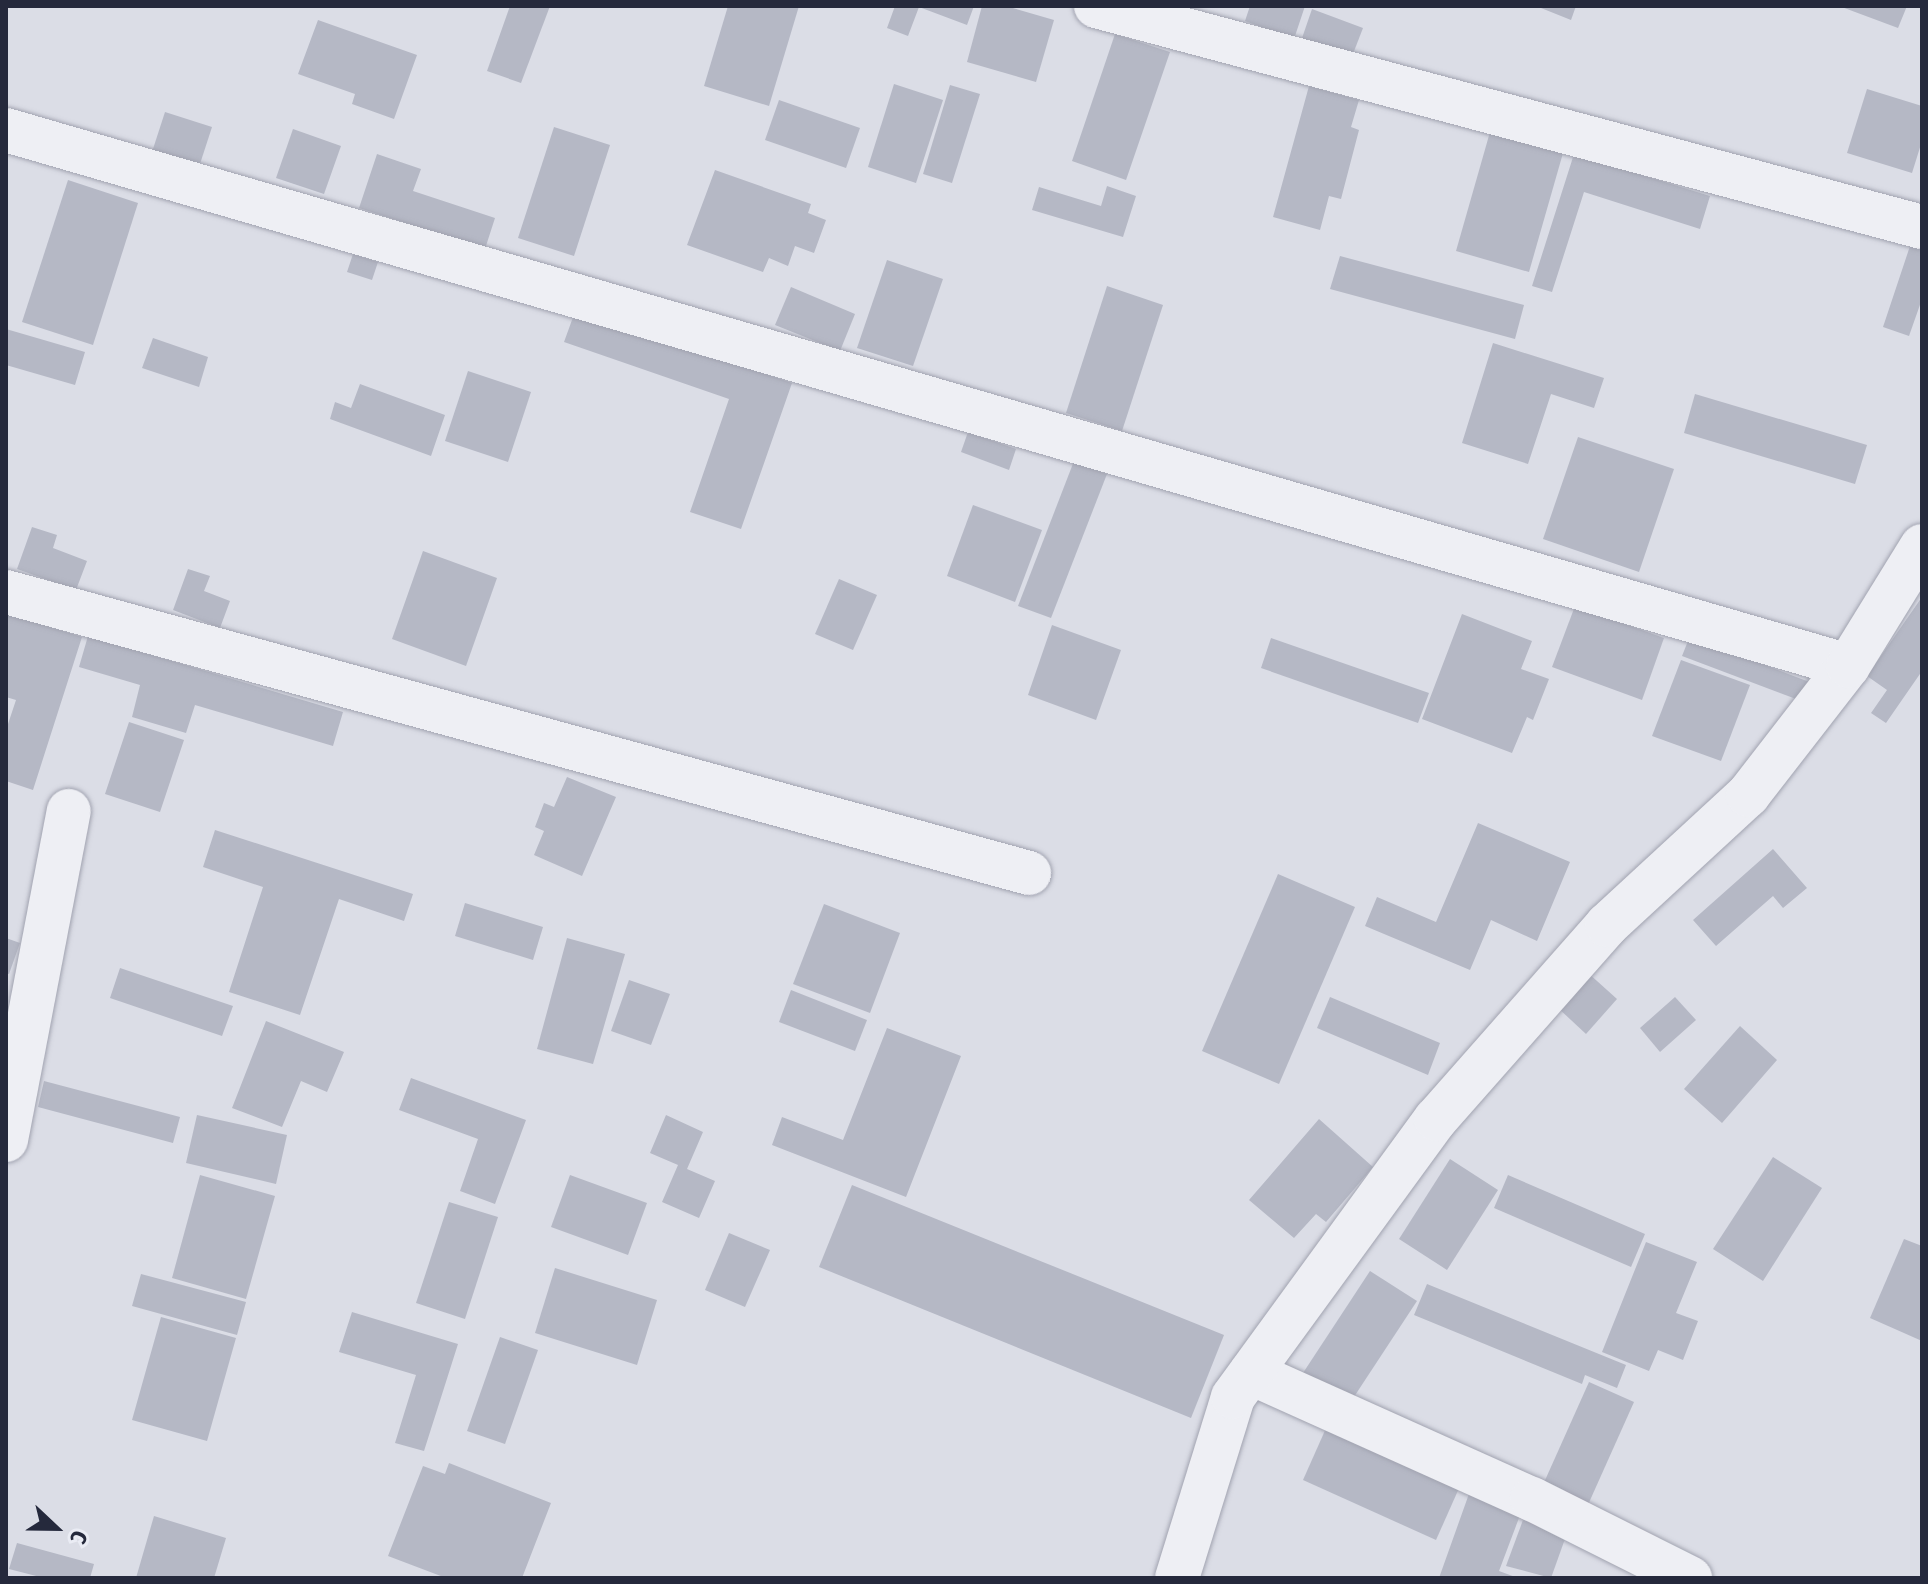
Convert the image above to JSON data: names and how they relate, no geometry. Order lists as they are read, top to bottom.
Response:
{
  "north": "right"
}
